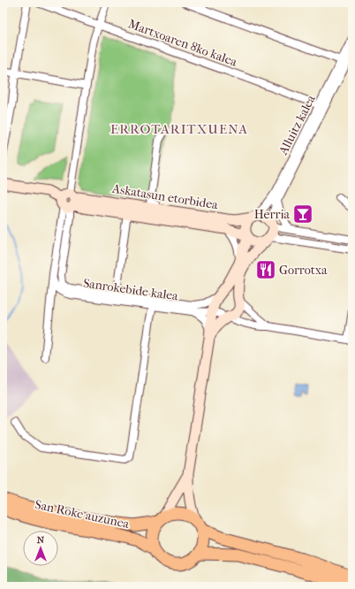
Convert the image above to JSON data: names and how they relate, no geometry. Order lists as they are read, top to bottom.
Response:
{
  "streets": {
    "main road": ["San Roke auzunea"],
    "street": [
      "Martxoaren 8ko kalea",
      "Alluitz kalea",
      "Askatasun etorbidea",
      "Sanrokebide kalea"
    ]
  },
  "crossings": [
    ["Martxoaren 8ko kalea", "Alluitz kalea"],
    ["Alluitz kalea", "Askatasun etorbidea"],
    ["Askatasun etorbidea", "Sanrokebide kalea"]
  ],
  "districts": ["ERROTARITXUENA"],
  "places": {
    "bar": ["Herria"],
    "restaurant": ["Gorrotxa"]
  },
  "north": "top"
}
